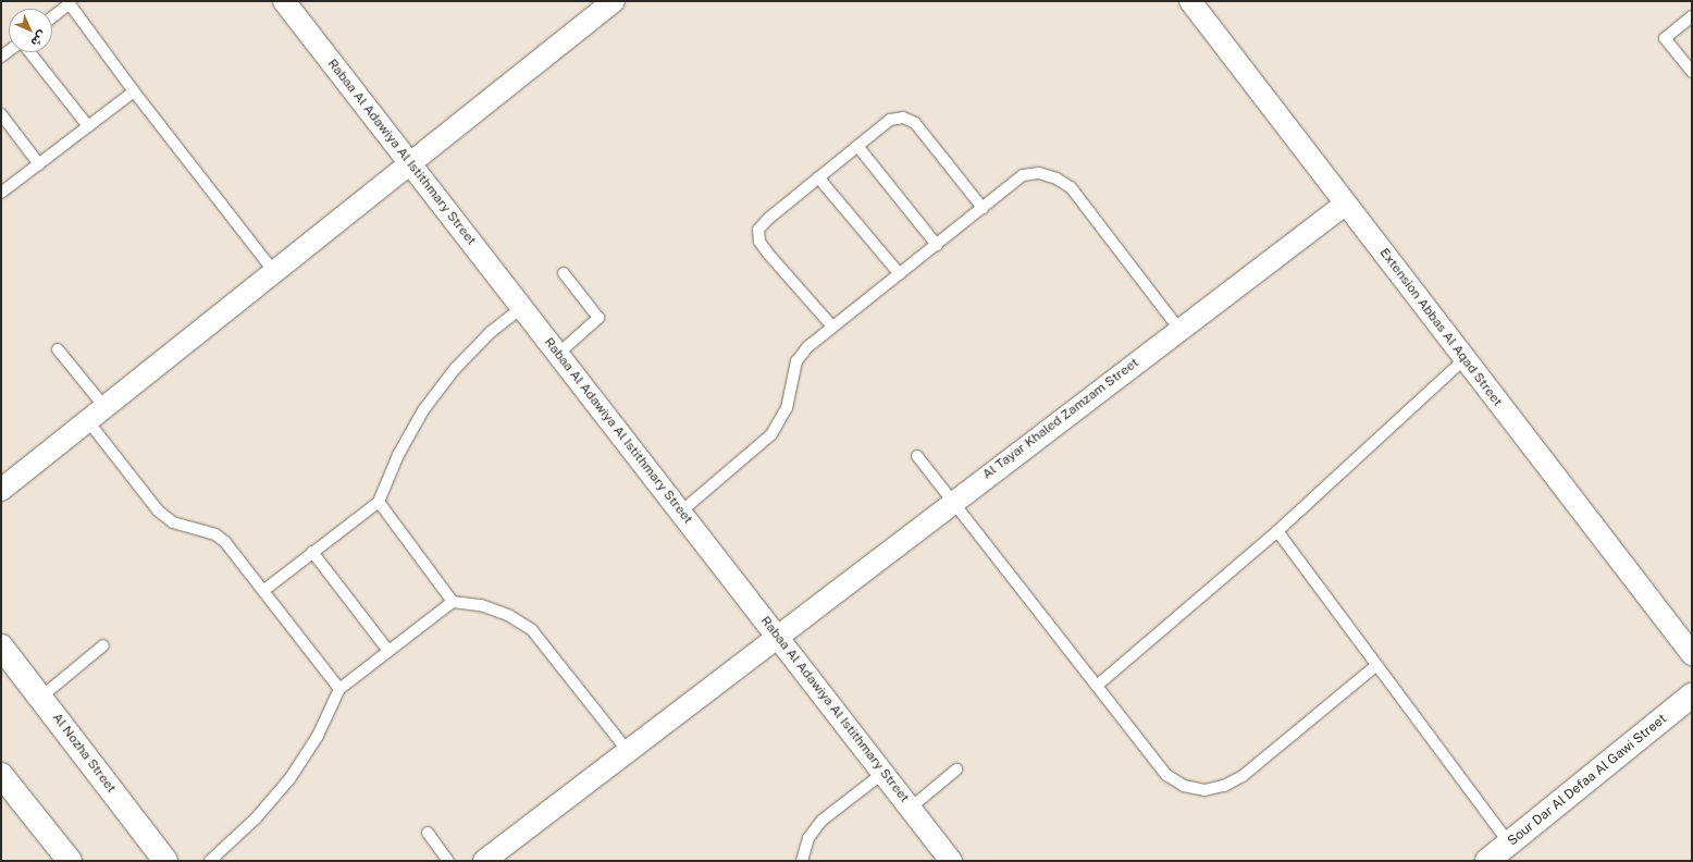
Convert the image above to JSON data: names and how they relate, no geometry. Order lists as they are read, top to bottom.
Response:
{
  "streets": {
    "main road": ["Al Nozha Street", "Sour Dar Al Defaa Al Gawi Street"],
    "street": ["Rabaa Al Adawiya Al Istithmary Street", "Extension Abbas Al Aqad Street", "Al Tayar Khaled Zamzam Street"]
  },
  "crossings": [
    ["Rabaa Al Adawiya Al Istithmary Street", "Al Tayar Khaled Zamzam Street"],
    ["Extension Abbas Al Aqad Street", "Al Tayar Khaled Zamzam Street"]
  ],
  "north": "bottom right"
}
